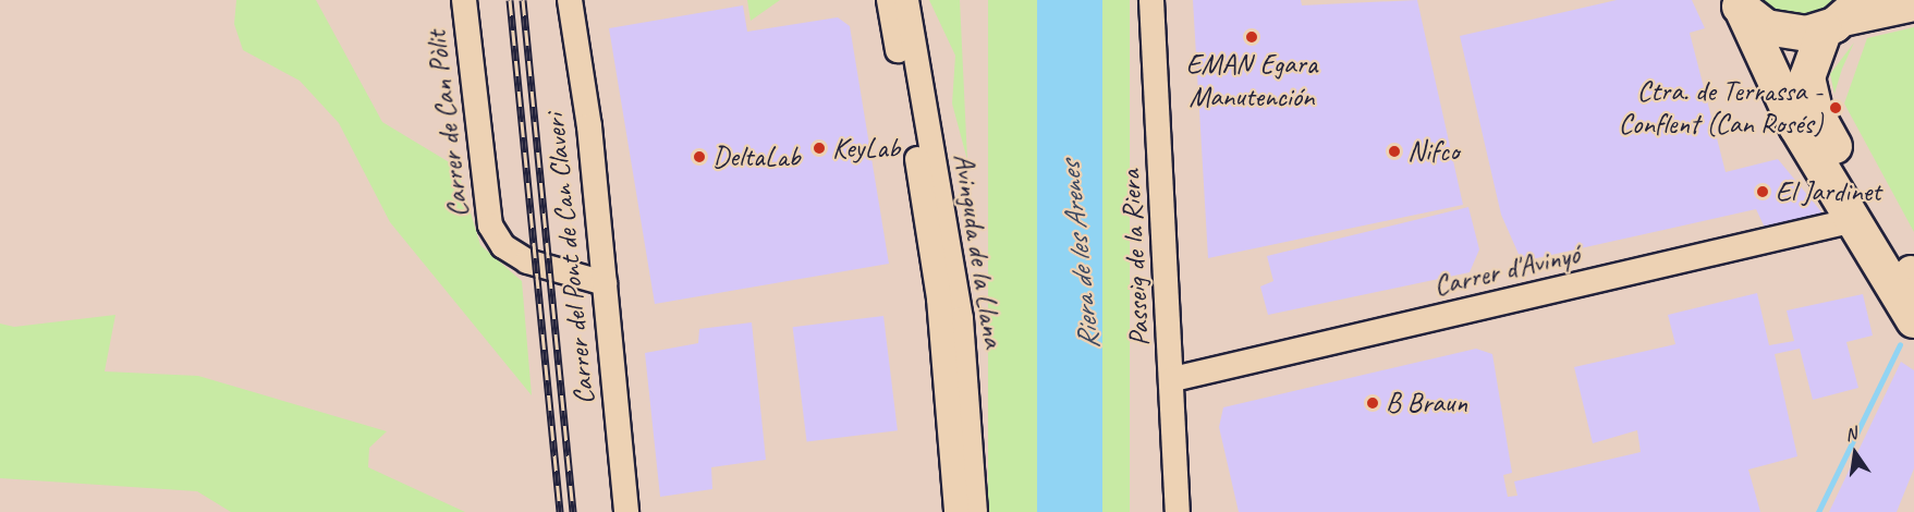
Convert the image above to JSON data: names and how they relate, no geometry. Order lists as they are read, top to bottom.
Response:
{
  "streets": {
    "street": [
      "Carrer de Can Pòlit",
      "Avinguda de la Llana",
      "Passeig de la Riera",
      "Carrer del Pont de Can Claveri",
      "Carrer d'Avinyó"
    ]
  },
  "crossings": [
    ["Carrer de Can Pòlit", "Carrer del Pont de Can Claveri"],
    ["Passeig de la Riera", "Carrer d'Avinyó"]
  ],
  "water": ["Riera de les Arenes"],
  "places": [
    "EMAN Egara Manutención",
    "Ctra. de Terrassa - Conflent (Can Rosés)",
    "KeyLab",
    "Nifco",
    "DeltaLab",
    "El Jardinet",
    "B Braun"
  ],
  "north": "top"
}
